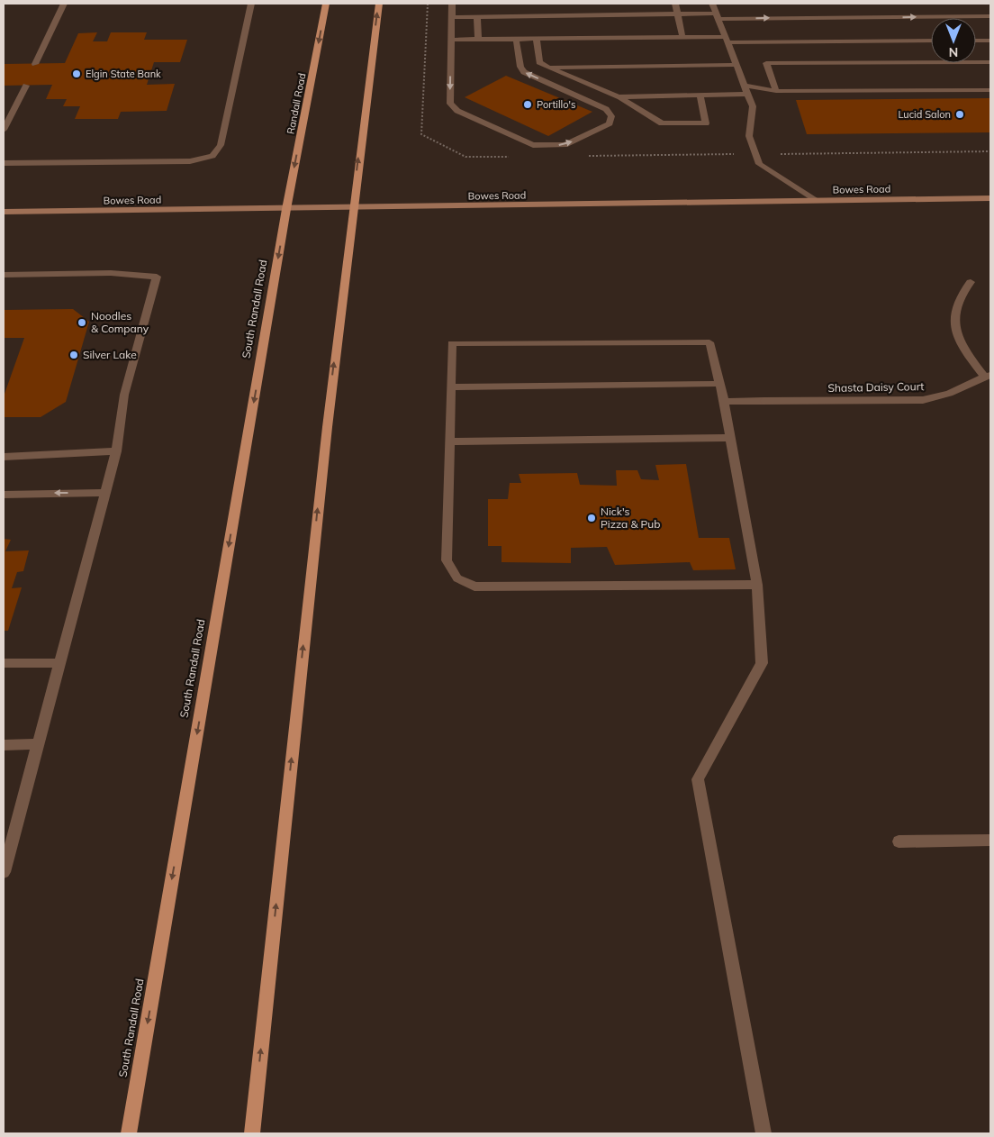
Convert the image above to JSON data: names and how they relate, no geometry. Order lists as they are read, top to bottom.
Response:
{
  "streets": {
    "main road": ["Randall Road", "Bowes Road", "South Randall Road"],
    "street": ["Shasta Daisy Court"]
  },
  "crossings": [
    ["Randall Road", "Bowes Road"],
    ["Randall Road", "South Randall Road"],
    ["Bowes Road", "South Randall Road"]
  ],
  "places": [
    "Elgin State Bank",
    "Portillo's",
    "Lucid Salon",
    "Noodles & Company",
    "Silver Lake",
    "Nick's Pizza & Pub"
  ],
  "north": "bottom"
}
